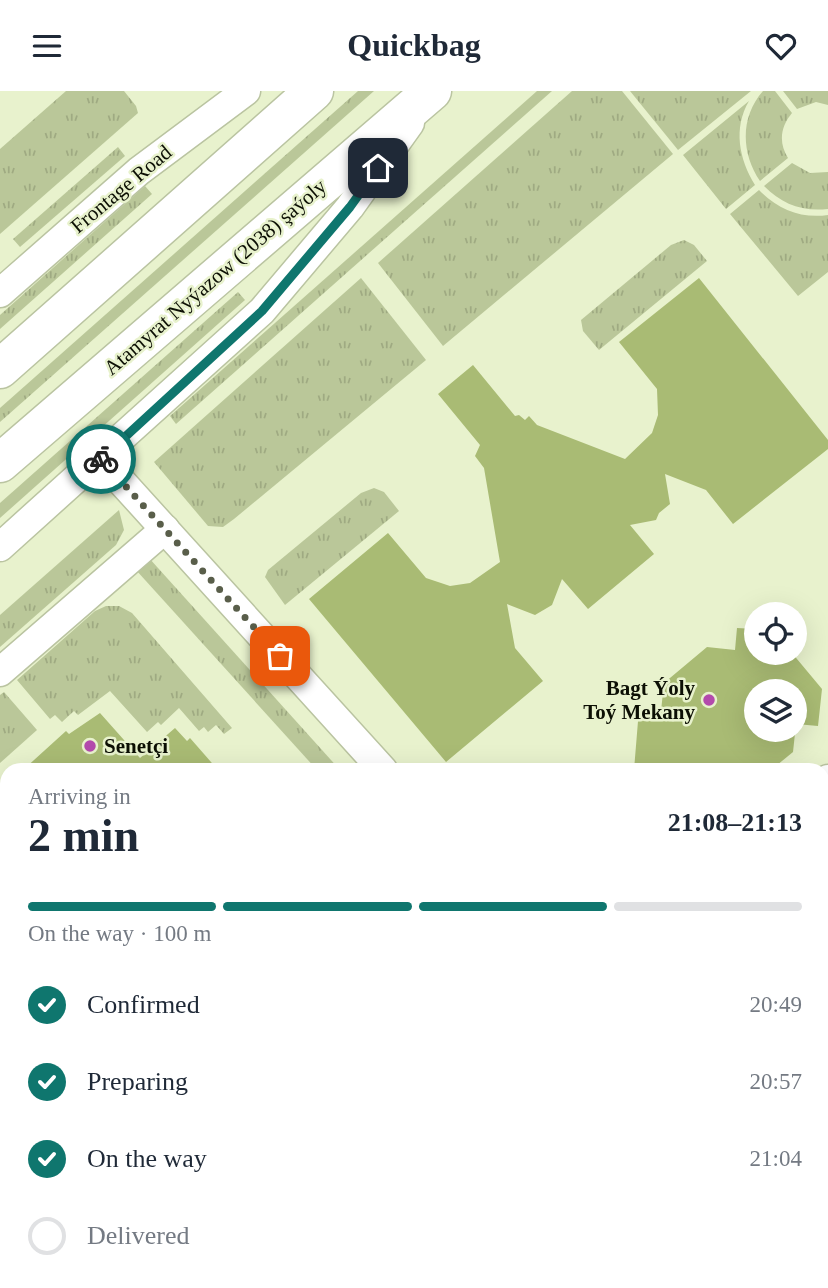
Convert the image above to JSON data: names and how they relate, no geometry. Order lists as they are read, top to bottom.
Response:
{
  "streets": {
    "main road": ["Atamyrat Nyýazow (2038) şaýoly"],
    "street": ["Frontage Road"]
  },
  "places": ["Bagt Ýoly Toý Mekany", "Senetçi"],
  "page": {
    "header": "Quickbag",
    "heading": ["2 min", "Arriving in", "21:08–21:13"],
    "bar": "On the way · 100 m",
    "list": [
      ["Confirmed", "20:49"],
      ["Preparing", "20:57"],
      ["On the way", "21:04"],
      "Delivered"
    ]
  }
}
